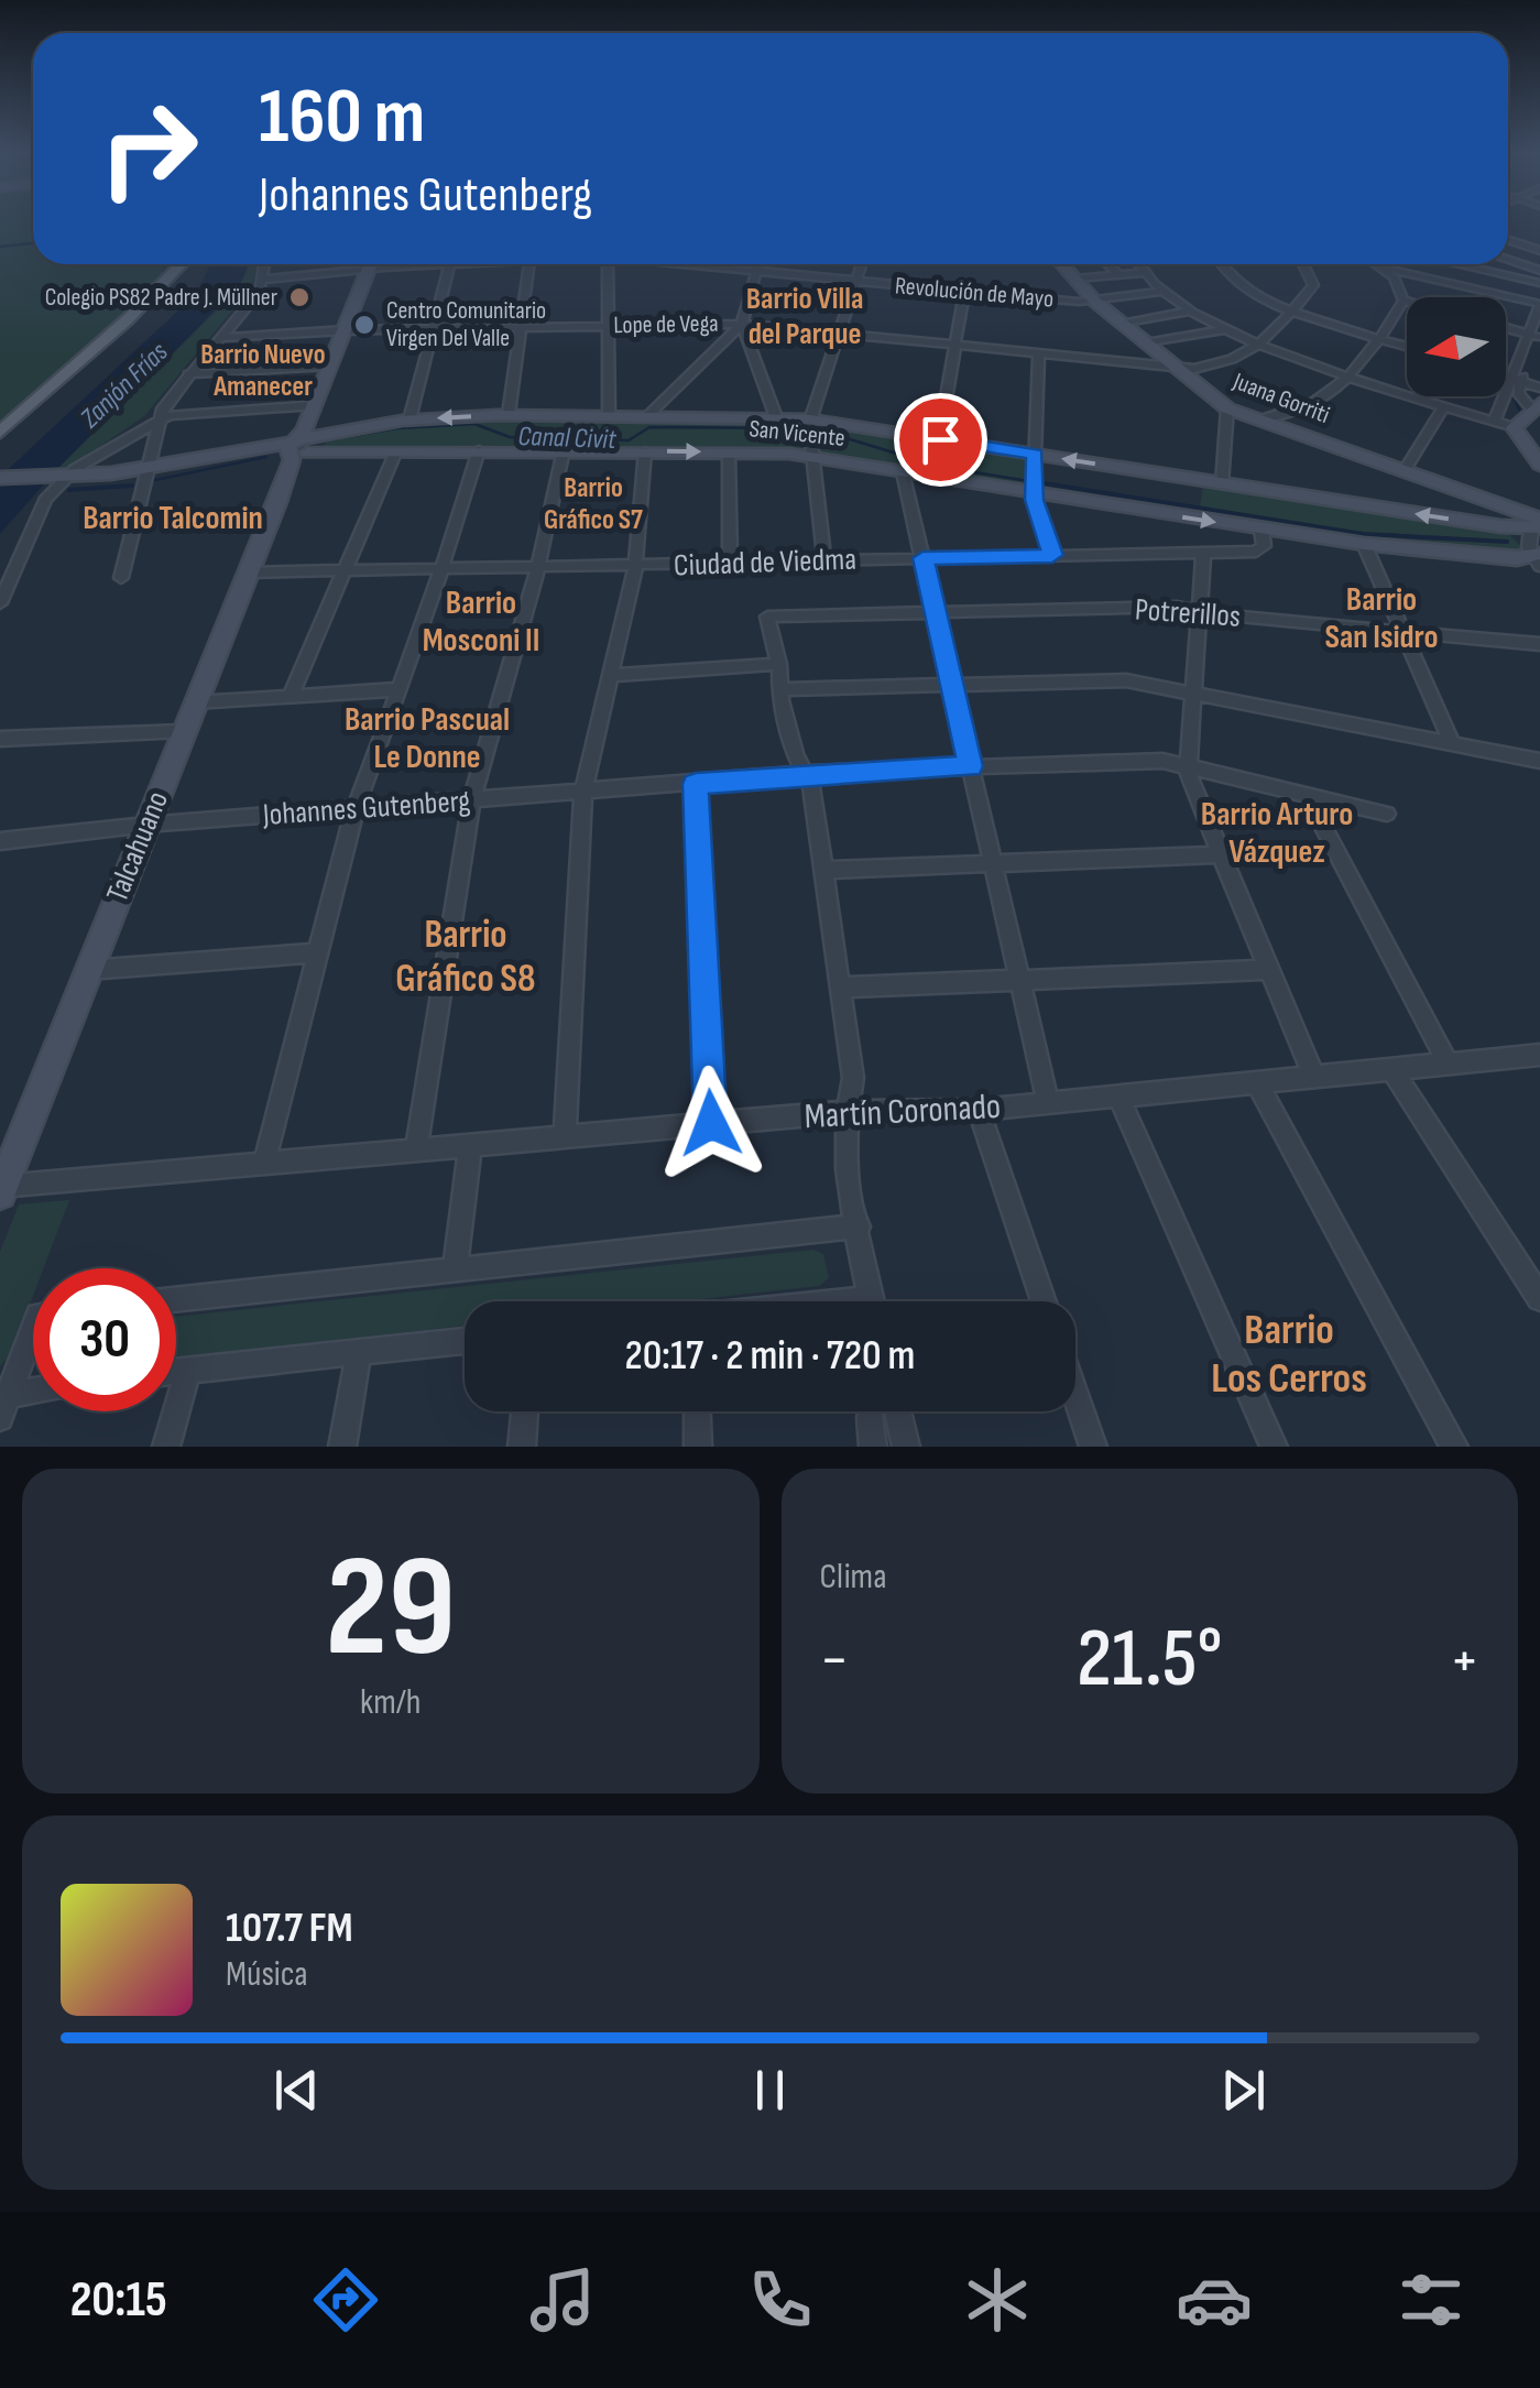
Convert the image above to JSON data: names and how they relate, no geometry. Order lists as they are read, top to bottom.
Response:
{
  "streets": {
    "main road": ["Juana Gorriti", "San Vicente", "Talcahuano"],
    "street": [
      "Revolución de Mayo",
      "Lope de Vega",
      "Ciudad de Viedma",
      "Potrerillos",
      "Johannes Gutenberg",
      "Martín Coronado"
    ]
  },
  "crossings": [
    ["Revolución de Mayo", "Juana Gorriti"],
    ["Revolución de Mayo", "Talcahuano"],
    ["Lope de Vega", "Juana Gorriti"],
    ["Lope de Vega", "Talcahuano"],
    ["Juana Gorriti", "San Vicente"],
    ["San Vicente", "Ciudad de Viedma"],
    ["San Vicente", "Talcahuano"],
    ["Ciudad de Viedma", "Talcahuano"],
    ["Johannes Gutenberg", "Talcahuano"],
    ["Talcahuano", "Martín Coronado"]
  ],
  "districts": [
    "Barrio Villa del Parque",
    "Barrio Nuevo Amanecer",
    "Barrio Gráfico S7",
    "Barrio Talcomin",
    "Barrio San Isidro",
    "Barrio Mosconi II",
    "Barrio Pascual Le Donne",
    "Barrio Arturo Vázquez",
    "Barrio Gráfico S8",
    "Barrio Los Cerros"
  ],
  "water": ["Zanjón Frías", "Canal Civit"],
  "places": ["Colegio PS82 Padre J. Müllner", "Centro Comunitario Virgen Del Valle"],
  "north": "left",
  "page": {
    "turn": ["160 m", "Johannes Gutenberg"],
    "limit": "30",
    "trip": "20:17 · 2 min · 720 m",
    "tile": [
      ["29", "km/h"],
      "Clima"
    ],
    "heat": ["−", "21.5°", "+"],
    "song": ["107.7 FM", "Música"],
    "tabs": "20:15"
  }
}
